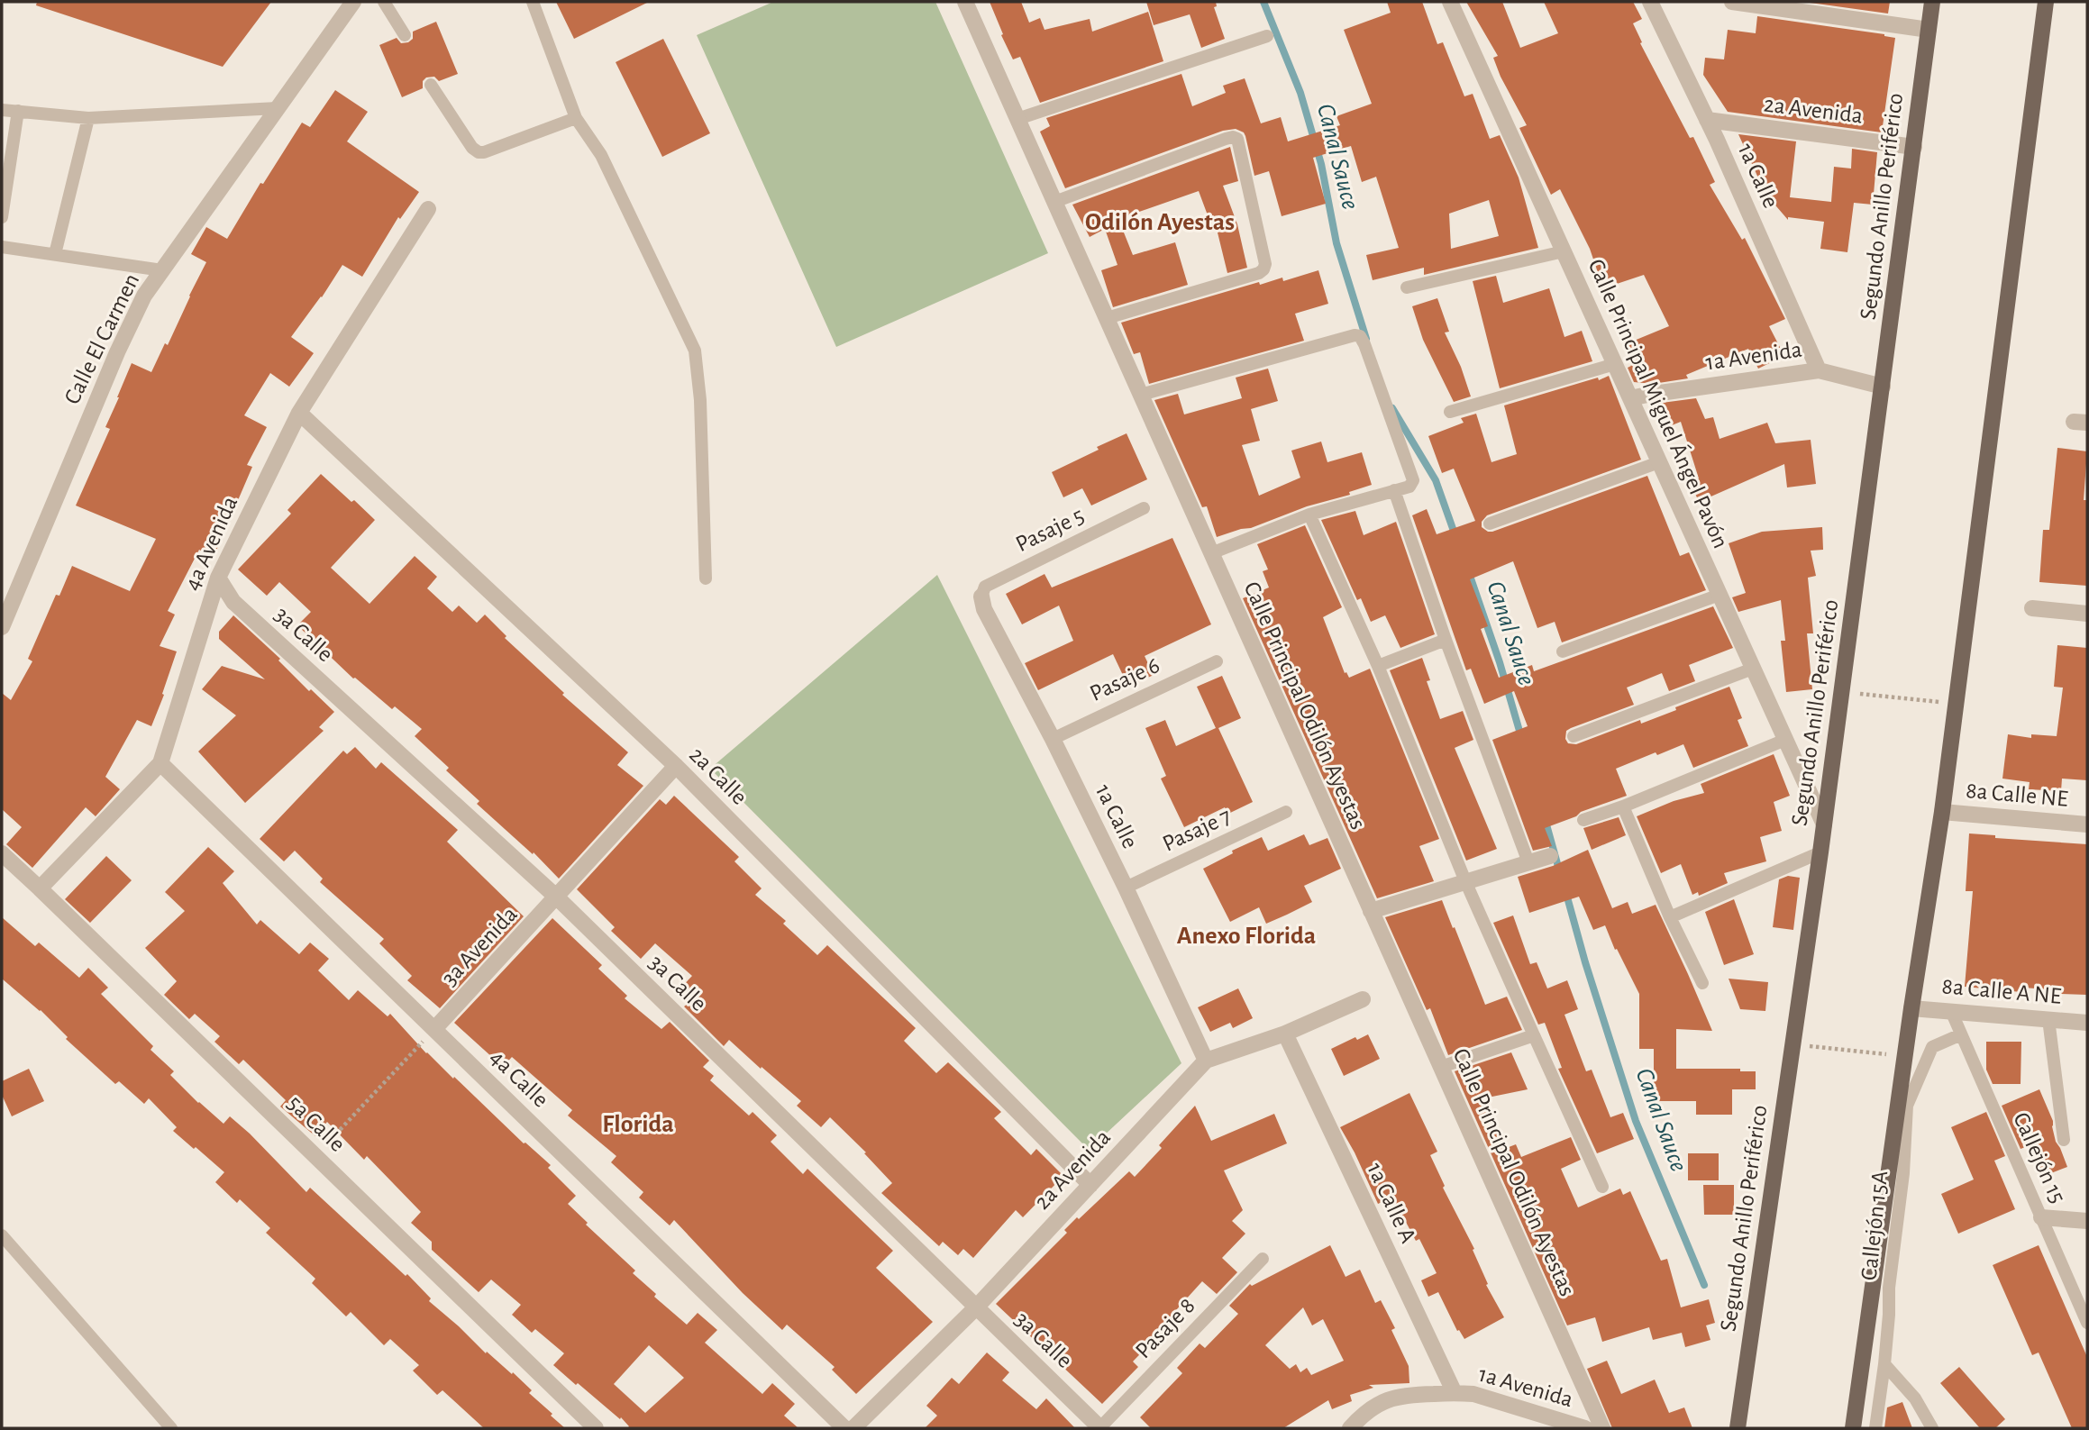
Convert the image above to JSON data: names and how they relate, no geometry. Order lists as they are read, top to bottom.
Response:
{
  "streets": {
    "main road": ["Segundo Anillo Periférico"],
    "street": [
      "2a Avenida",
      "1a Calle",
      "Calle El Carmen",
      "1a Avenida",
      "Calle Principal Miguel Ángel Pavón",
      "4a Avenida",
      "3a Calle",
      "Calle Principal Odilón Ayestas",
      "2a Calle",
      "8a Calle NE",
      "3a Avenida",
      "8a Calle A NE",
      "4a Calle",
      "5a Calle",
      "1a Calle A"
    ],
    "lane": [
      "Pasaje 5",
      "Pasaje 6",
      "Pasaje 7",
      "Callejón 15",
      "Callejón 15A",
      "Pasaje 8"
    ]
  },
  "crossings": [
    ["2a Avenida", "1a Calle"],
    ["2a Avenida", "Segundo Anillo Periférico"],
    ["2a Avenida", "3a Calle"],
    ["2a Avenida", "2a Calle"],
    ["2a Avenida", "1a Calle A"],
    ["1a Calle", "1a Avenida"],
    ["1a Calle", "Pasaje 5"],
    ["1a Calle", "Pasaje 6"],
    ["1a Calle", "Pasaje 7"],
    ["Segundo Anillo Periférico", "1a Avenida"],
    ["Segundo Anillo Periférico", "Calle Principal Miguel Ángel Pavón"],
    ["1a Avenida", "Calle Principal Miguel Ángel Pavón"],
    ["1a Avenida", "1a Calle A"],
    ["4a Avenida", "3a Calle"],
    ["4a Avenida", "2a Calle"],
    ["4a Avenida", "4a Calle"],
    ["4a Avenida", "5a Calle"],
    ["3a Calle", "3a Avenida"],
    ["3a Calle", "Pasaje 8"],
    ["2a Calle", "3a Avenida"],
    ["3a Avenida", "4a Calle"],
    ["8a Calle A NE", "Callejón 15"],
    ["Callejón 15", "Callejón 15A"]
  ],
  "districts": ["Odilón Ayestas", "Anexo Florida", "Florida"],
  "water": ["Canal Sauce"]
}
